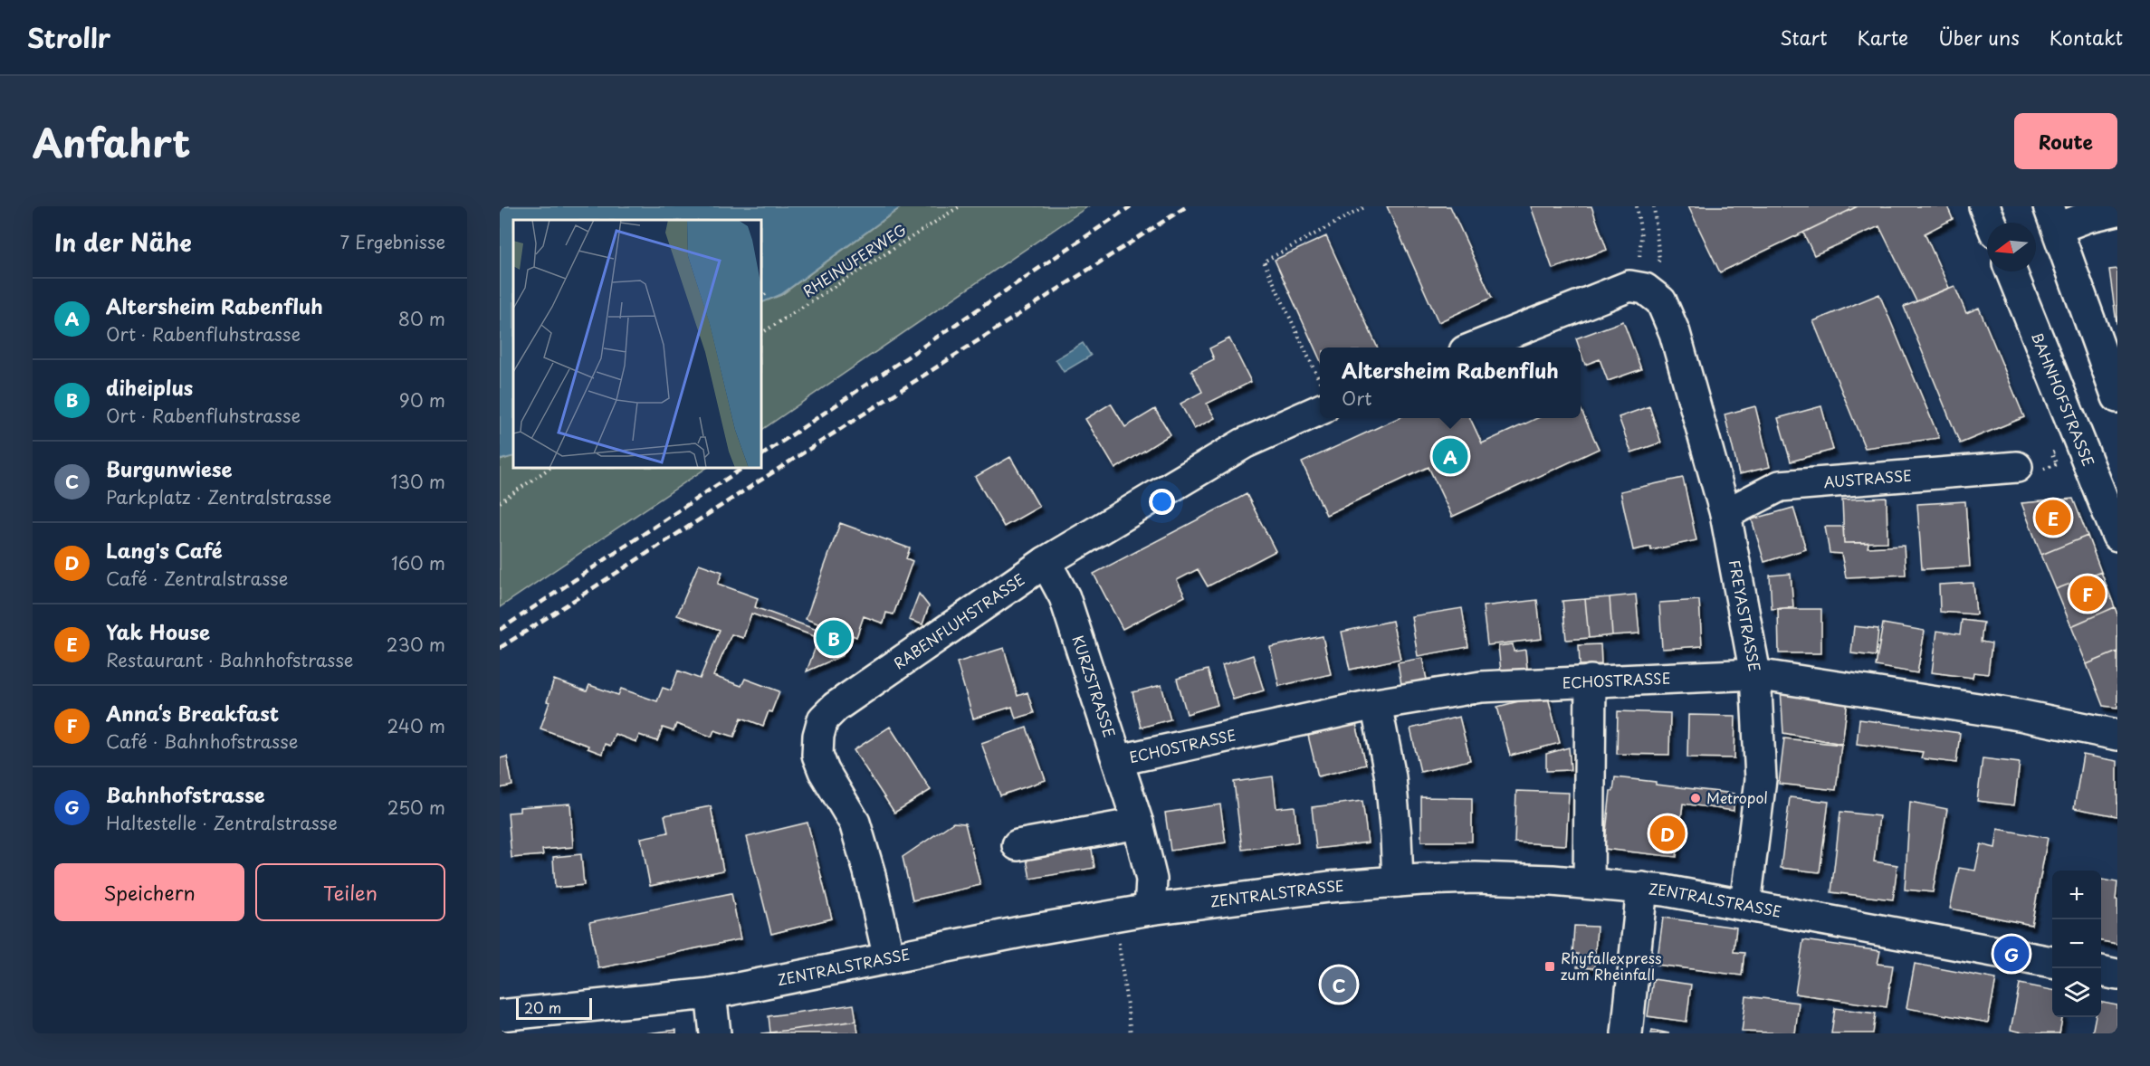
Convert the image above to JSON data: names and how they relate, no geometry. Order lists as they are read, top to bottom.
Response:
{
  "streets": {
    "street": [
      "BAHNHOFSTRASSE",
      "AUSTRASSE",
      "FREYASTRASSE",
      "RABENFLUHSTRASSE",
      "ECHOSTRASSE",
      "KURZSTRASSE",
      "ZENTRALSTRASSE"
    ],
    "path": ["RHEINUFERWEG"]
  },
  "crossings": [
    ["AUSTRASSE", "FREYASTRASSE"],
    ["FREYASTRASSE", "ECHOSTRASSE"],
    ["FREYASTRASSE", "ZENTRALSTRASSE"],
    ["RABENFLUHSTRASSE", "KURZSTRASSE"],
    ["RABENFLUHSTRASSE", "ZENTRALSTRASSE"],
    ["ECHOSTRASSE", "KURZSTRASSE"],
    ["KURZSTRASSE", "ZENTRALSTRASSE"]
  ],
  "places": {
    "other": ["Metropol"],
    "transit": ["Rhyfallexpress zum Rheinfall"]
  },
  "scale_bar": "20 m",
  "north": "left",
  "page": {
    "header": "Strollr",
    "nav": [
      "Start",
      "Karte",
      "Über uns",
      "Kontakt"
    ],
    "title": "Anfahrt",
    "buttons": [
      "Route",
      ["Speichern", "Teilen"]
    ],
    "heading": ["In der Nähe", "7 Ergebnisse"],
    "list": [
      {
        "mark": "A",
        "name": "Altersheim Rabenfluh",
        "note": "Ort · Rabenfluhstrasse",
        "value": "80 m"
      },
      {
        "mark": "B",
        "name": "diheiplus",
        "note": "Ort · Rabenfluhstrasse",
        "value": "90 m"
      },
      {
        "mark": "C",
        "name": "Burgunwiese",
        "note": "Parkplatz · Zentralstrasse",
        "value": "130 m"
      },
      {
        "mark": "D",
        "name": "Lang's Café",
        "note": "Café · Zentralstrasse",
        "value": "160 m"
      },
      {
        "mark": "E",
        "name": "Yak House",
        "note": "Restaurant · Bahnhofstrasse",
        "value": "230 m"
      },
      {
        "mark": "F",
        "name": "Anna‘s Breakfast",
        "note": "Café · Bahnhofstrasse",
        "value": "240 m"
      },
      {
        "mark": "G",
        "name": "Bahnhofstrasse",
        "note": "Haltestelle · Zentralstrasse",
        "value": "250 m"
      }
    ],
    "popup": ["Altersheim Rabenfluh", "Ort"],
    "pins": [
      "A",
      "E",
      "F",
      "B",
      "D",
      "G",
      "C"
    ],
    "map_buttons": ["+", "−"],
    "scale": "20 m"
  }
}
